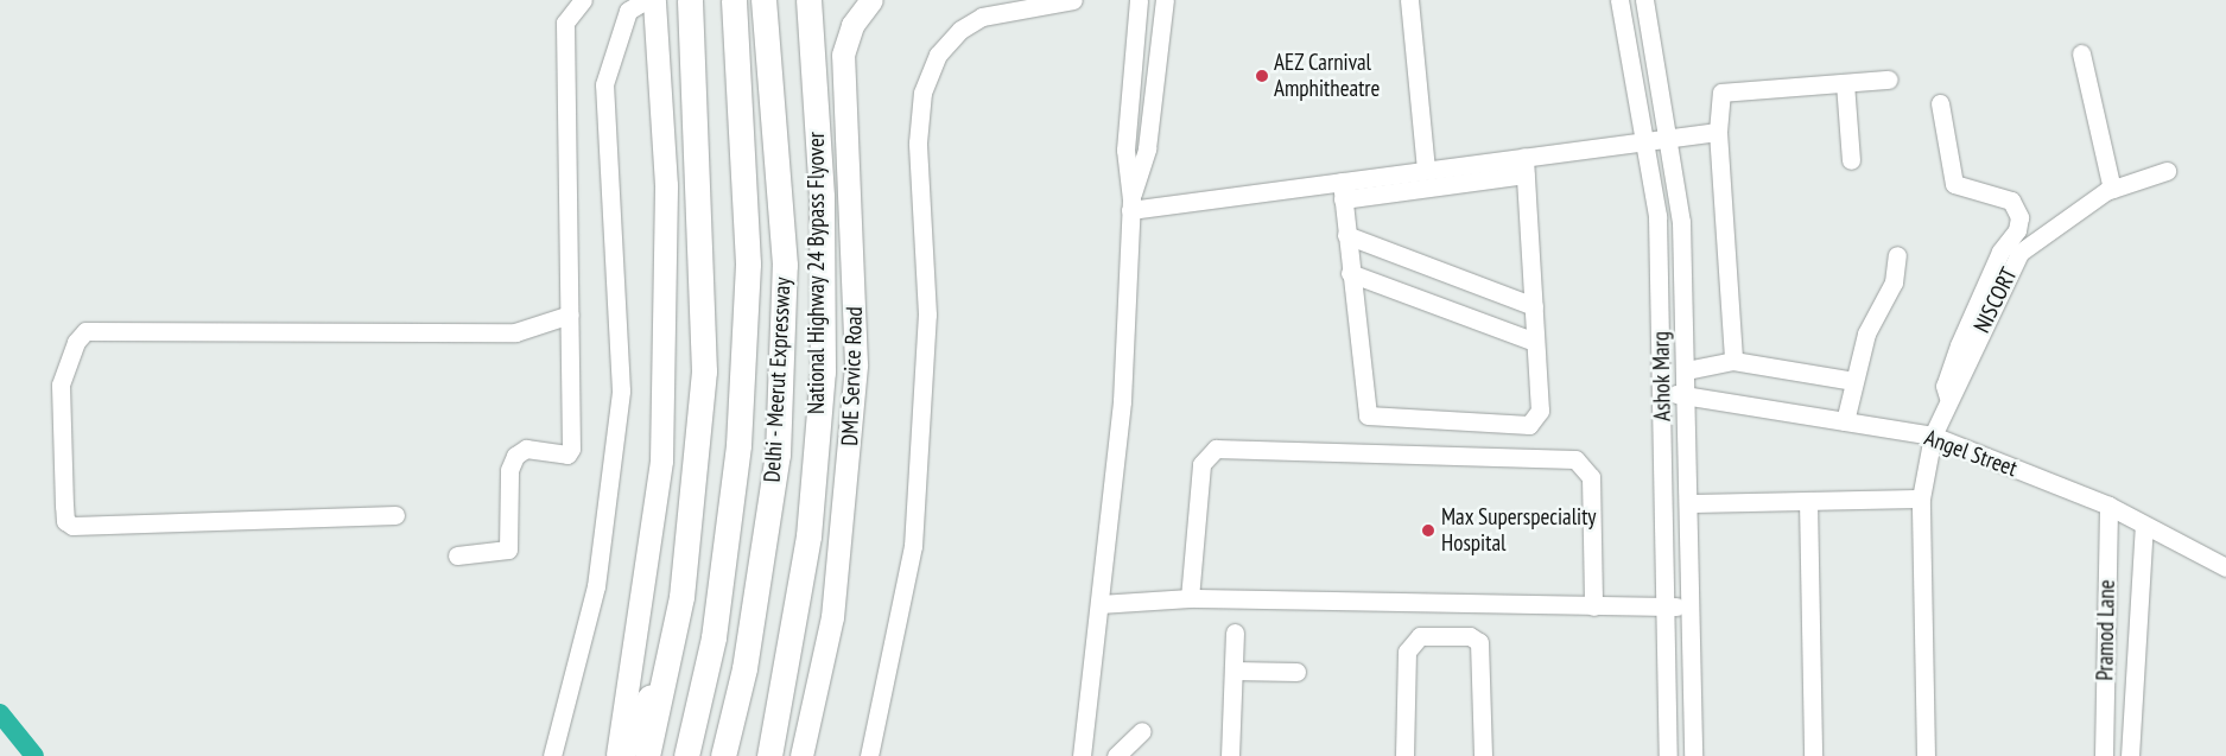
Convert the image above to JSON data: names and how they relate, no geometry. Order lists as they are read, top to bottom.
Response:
{
  "streets": {
    "highway": ["National Highway 24 Bypass Flyover", "Delhi - Meerut Expressway"],
    "main road": ["DME Service Road"],
    "street": [
      "NISCORT",
      "Ashok Marg",
      "Angel Street",
      "Pramod Lane"
    ]
  },
  "crossings": [
    ["NISCORT", "Angel Street"],
    ["Ashok Marg", "Angel Street"],
    ["Angel Street", "Pramod Lane"]
  ],
  "places": ["AEZ Carnival Amphitheatre", "Max Superspeciality Hospital"]
}
